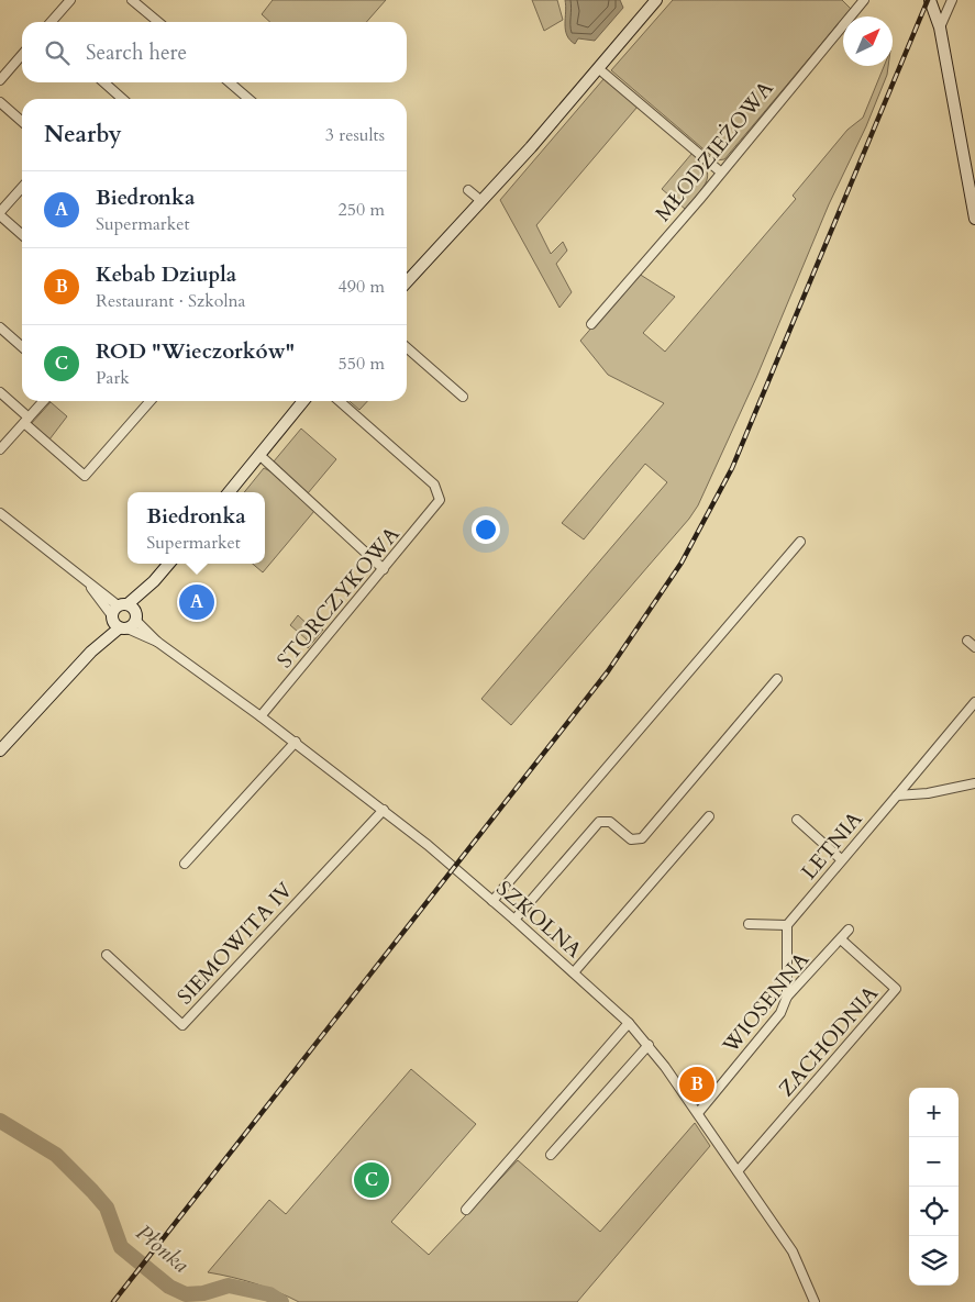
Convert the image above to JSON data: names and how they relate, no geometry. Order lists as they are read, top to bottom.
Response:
{
  "streets": {
    "street": [
      "MŁODZIEŻOWA",
      "STORCZYKOWA",
      "LETNIA",
      "SZKOLNA",
      "SIEMOWITA IV",
      "WIOSENNA",
      "ZACHODNIA"
    ]
  },
  "crossings": [
    ["STORCZYKOWA", "SZKOLNA"],
    ["SZKOLNA", "SIEMOWITA IV"],
    ["SZKOLNA", "WIOSENNA"],
    ["SZKOLNA", "ZACHODNIA"],
    ["WIOSENNA", "ZACHODNIA"]
  ],
  "water": ["Płonka"],
  "north": "top right",
  "page": {
    "search": "Search here",
    "heading": ["Nearby", "3 results"],
    "list": [
      {
        "mark": "A",
        "name": "Biedronka",
        "note": "Supermarket",
        "value": "250 m"
      },
      {
        "mark": "B",
        "name": "Kebab Dziupla",
        "note": "Restaurant · Szkolna",
        "value": "490 m"
      },
      {
        "mark": "C",
        "name": "ROD \"Wieczorków\"",
        "note": "Park",
        "value": "550 m"
      }
    ],
    "popup": ["Biedronka", "Supermarket"],
    "pins": ["A", "B", "C"],
    "map_buttons": ["+", "−"]
  }
}
